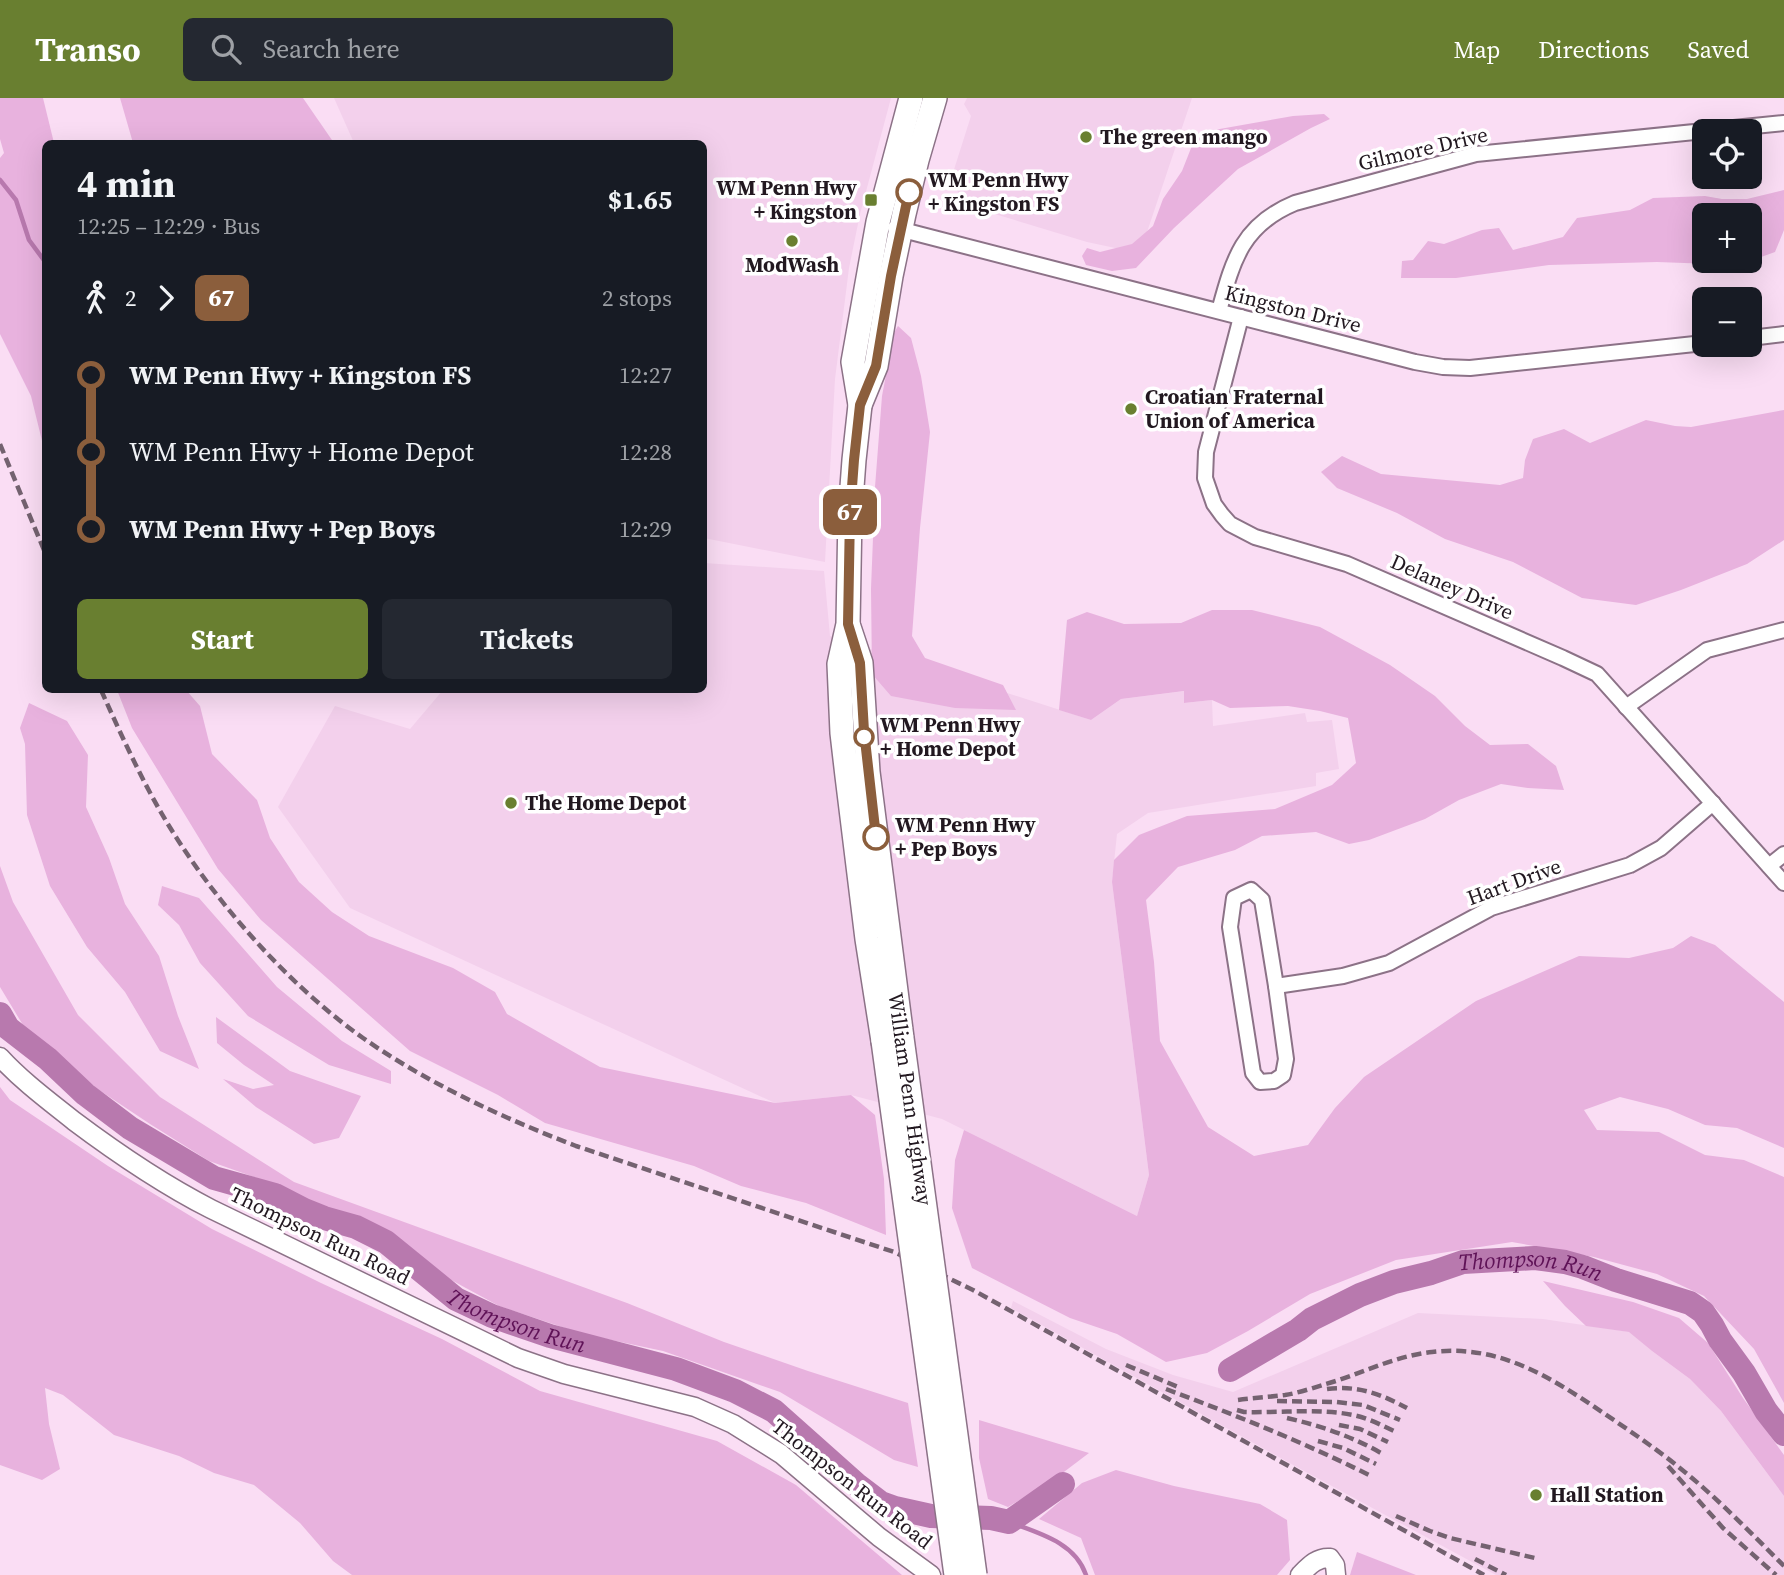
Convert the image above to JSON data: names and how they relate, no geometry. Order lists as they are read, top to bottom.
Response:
{
  "streets": {
    "highway": ["William Penn Highway"],
    "street": [
      "Gilmore Drive",
      "Kingston Drive",
      "Delaney Drive",
      "Hart Drive",
      "Thompson Run Road"
    ]
  },
  "crossings": [
    ["Gilmore Drive", "Kingston Drive"],
    ["Kingston Drive", "Delaney Drive"],
    ["Kingston Drive", "William Penn Highway"],
    ["Delaney Drive", "Hart Drive"]
  ],
  "water": ["Thompson Run"],
  "places": {
    "other": [
      "The green mango",
      "WM Penn Hwy + Kingston FS",
      "ModWash",
      "Croatian Fraternal Union of America",
      "WM Penn Hwy + Home Depot",
      "The Home Depot",
      "WM Penn Hwy + Pep Boys",
      "Hall Station"
    ],
    "transit": ["WM Penn Hwy + Kingston"]
  },
  "lines": ["bus line 67"],
  "page": {
    "header": "Transo",
    "search": "Search here",
    "nav": ["Map", "Directions", "Saved"],
    "on_map": "67",
    "map_buttons": ["+", "−"],
    "heading": ["4 min", "12:25 – 12:29 · Bus", "$1.65"],
    "legs": ["2", "67", "2 stops"],
    "list": [
      {
        "name": "WM Penn Hwy + Kingston FS",
        "value": "12:27"
      },
      {
        "name": "WM Penn Hwy + Home Depot",
        "value": "12:28"
      },
      {
        "name": "WM Penn Hwy + Pep Boys",
        "value": "12:29"
      }
    ],
    "buttons": ["Start", "Tickets"]
  }
}
